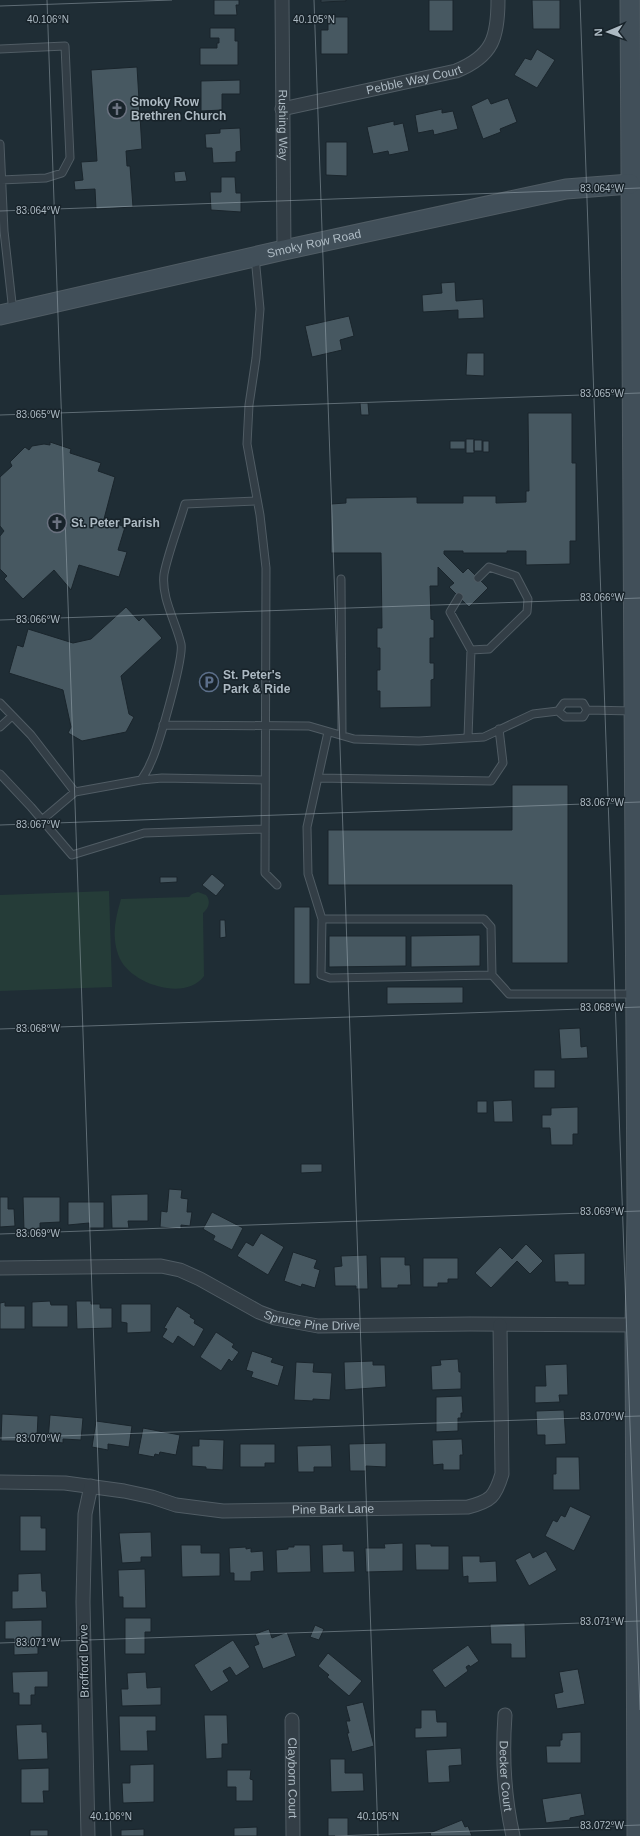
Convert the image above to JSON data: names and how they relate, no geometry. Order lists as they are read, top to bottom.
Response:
{
  "streets": {
    "main road": ["Smoky Row Road"],
    "street": [
      "Pebble Way Court",
      "Rushing Way",
      "Spruce Pine Drive",
      "Pine Bark Lane",
      "Brofford Drive",
      "Decker Court",
      "Clayborn Court"
    ]
  },
  "crossings": [
    ["Pebble Way Court", "Rushing Way"],
    ["Rushing Way", "Smoky Row Road"],
    ["Spruce Pine Drive", "Pine Bark Lane"],
    ["Pine Bark Lane", "Brofford Drive"]
  ],
  "places": {
    "church": ["Smoky Row Brethren Church", "St. Peter Parish"],
    "parking": ["St. Peter's Park & Ride"]
  },
  "north": "left",
  "coordinates": [
    "40.106°N",
    "40.105°N",
    "83.064°W",
    "83.065°W",
    "83.066°W",
    "83.067°W",
    "83.068°W",
    "83.069°W",
    "83.070°W",
    "83.071°W",
    "83.072°W"
  ]
}
